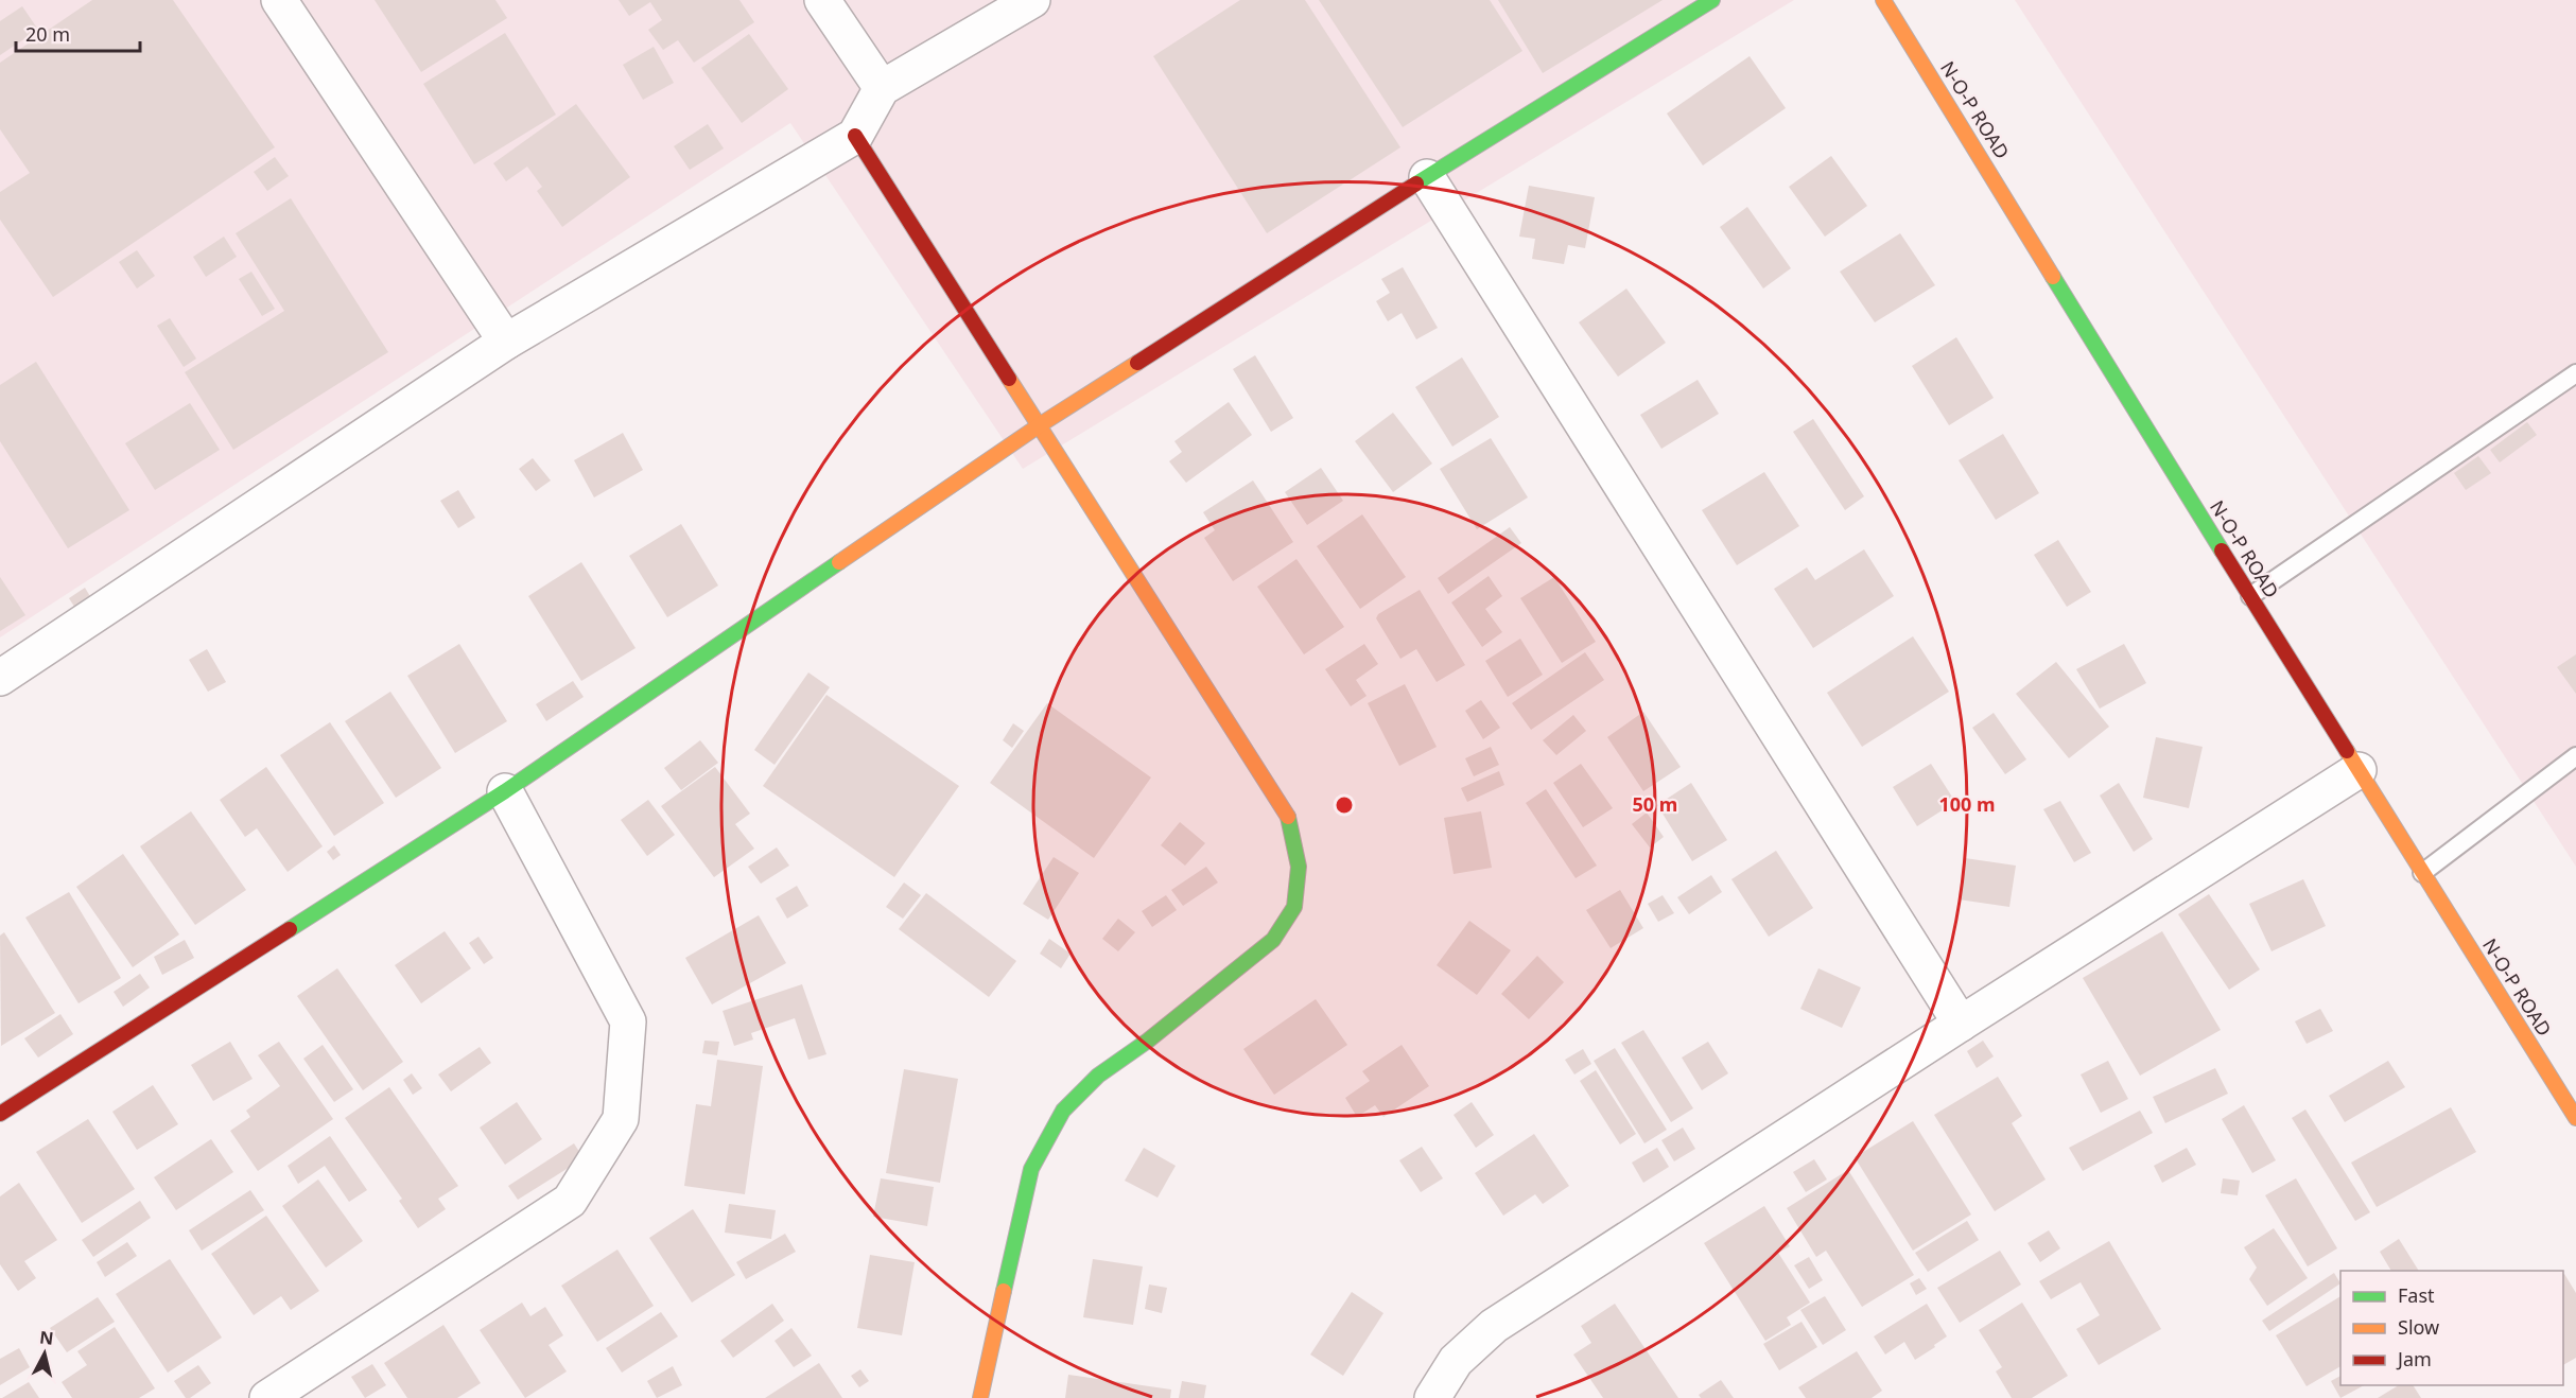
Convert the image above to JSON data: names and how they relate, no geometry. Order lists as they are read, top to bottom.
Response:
{
  "streets": {
    "street": ["N-O-P ROAD"]
  },
  "legend": ["Fast", "Slow", "Jam"],
  "scale_bar": "20 m",
  "north": "top",
  "rings": ["50 m", "100 m"]
}
